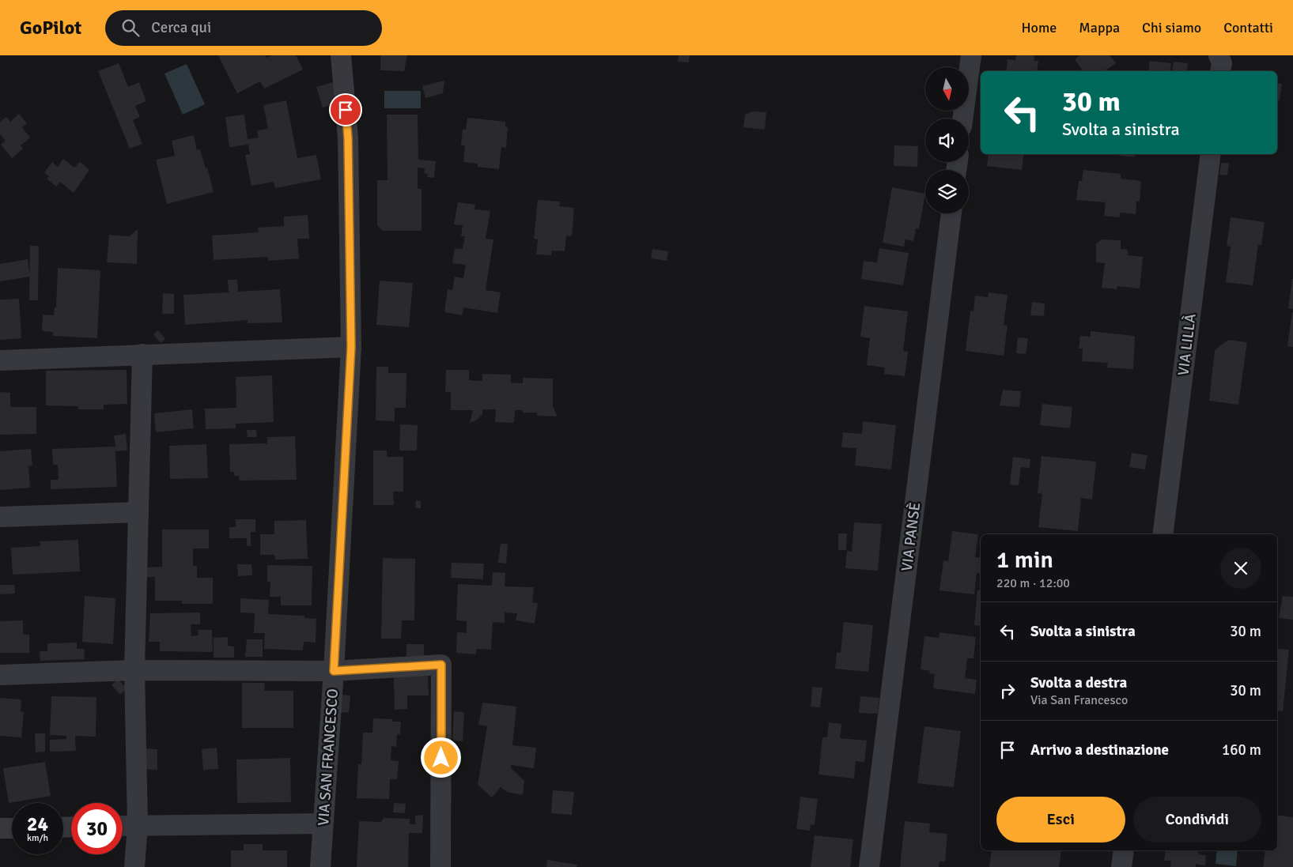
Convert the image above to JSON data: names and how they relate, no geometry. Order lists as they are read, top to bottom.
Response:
{
  "streets": {
    "street": ["VIA LILLÀ", "VIA PANSÈ", "VIA SAN FRANCESCO"]
  },
  "north": "bottom",
  "page": {
    "header": "GoPilot",
    "search": "Cerca qui",
    "nav": [
      "Home",
      "Mappa",
      "Chi siamo",
      "Contatti"
    ],
    "turn": ["30 m", "Svolta a sinistra"],
    "heading": ["1 min", "220 m · 12:00"],
    "list": [
      {
        "name": "Svolta a sinistra",
        "value": "30 m"
      },
      {
        "name": "Svolta a destra",
        "note": "Via San Francesco",
        "value": "30 m"
      },
      {
        "name": "Arrivo a destinazione",
        "value": "160 m"
      }
    ],
    "buttons": ["Esci", "Condividi"],
    "speed": "24 km/h",
    "limit": "30"
  }
}
